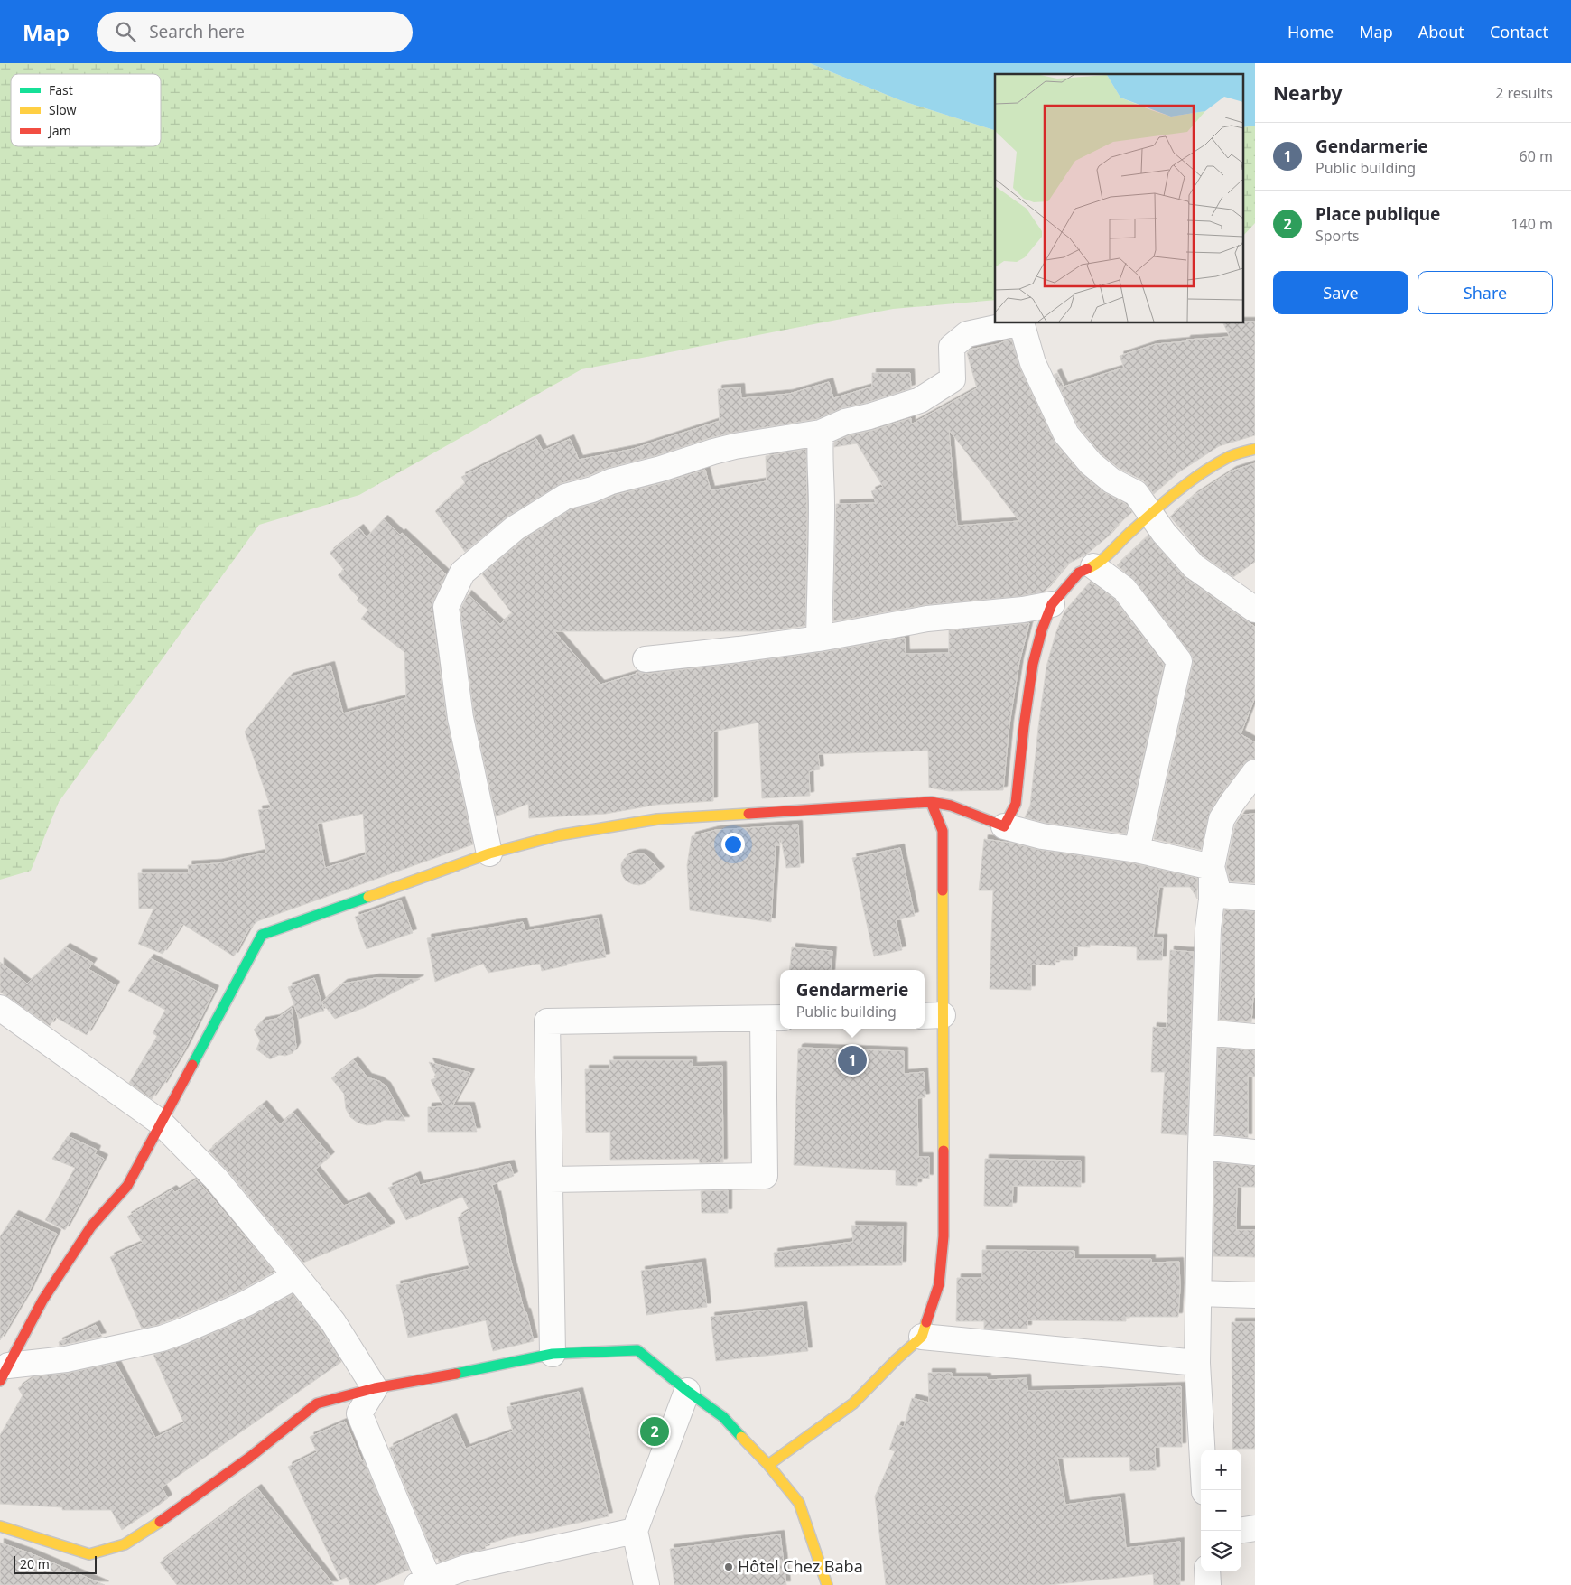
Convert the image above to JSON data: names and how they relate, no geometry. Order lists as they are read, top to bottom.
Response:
{
  "places": ["Hôtel Chez Baba"],
  "legend": ["Fast", "Slow", "Jam"],
  "scale_bar": "20 m",
  "page": {
    "header": "Map",
    "search": "Search here",
    "nav": [
      "Home",
      "Map",
      "About",
      "Contact"
    ],
    "heading": ["Nearby", "2 results"],
    "list": [
      {
        "mark": "1",
        "name": "Gendarmerie",
        "note": "Public building",
        "value": "60 m"
      },
      {
        "mark": "2",
        "name": "Place publique",
        "note": "Sports",
        "value": "140 m"
      }
    ],
    "buttons": ["Save", "Share"],
    "popup": ["Gendarmerie", "Public building"],
    "pins": ["1", "2"],
    "map_buttons": ["+", "−"],
    "scale": "20 m"
  }
}
